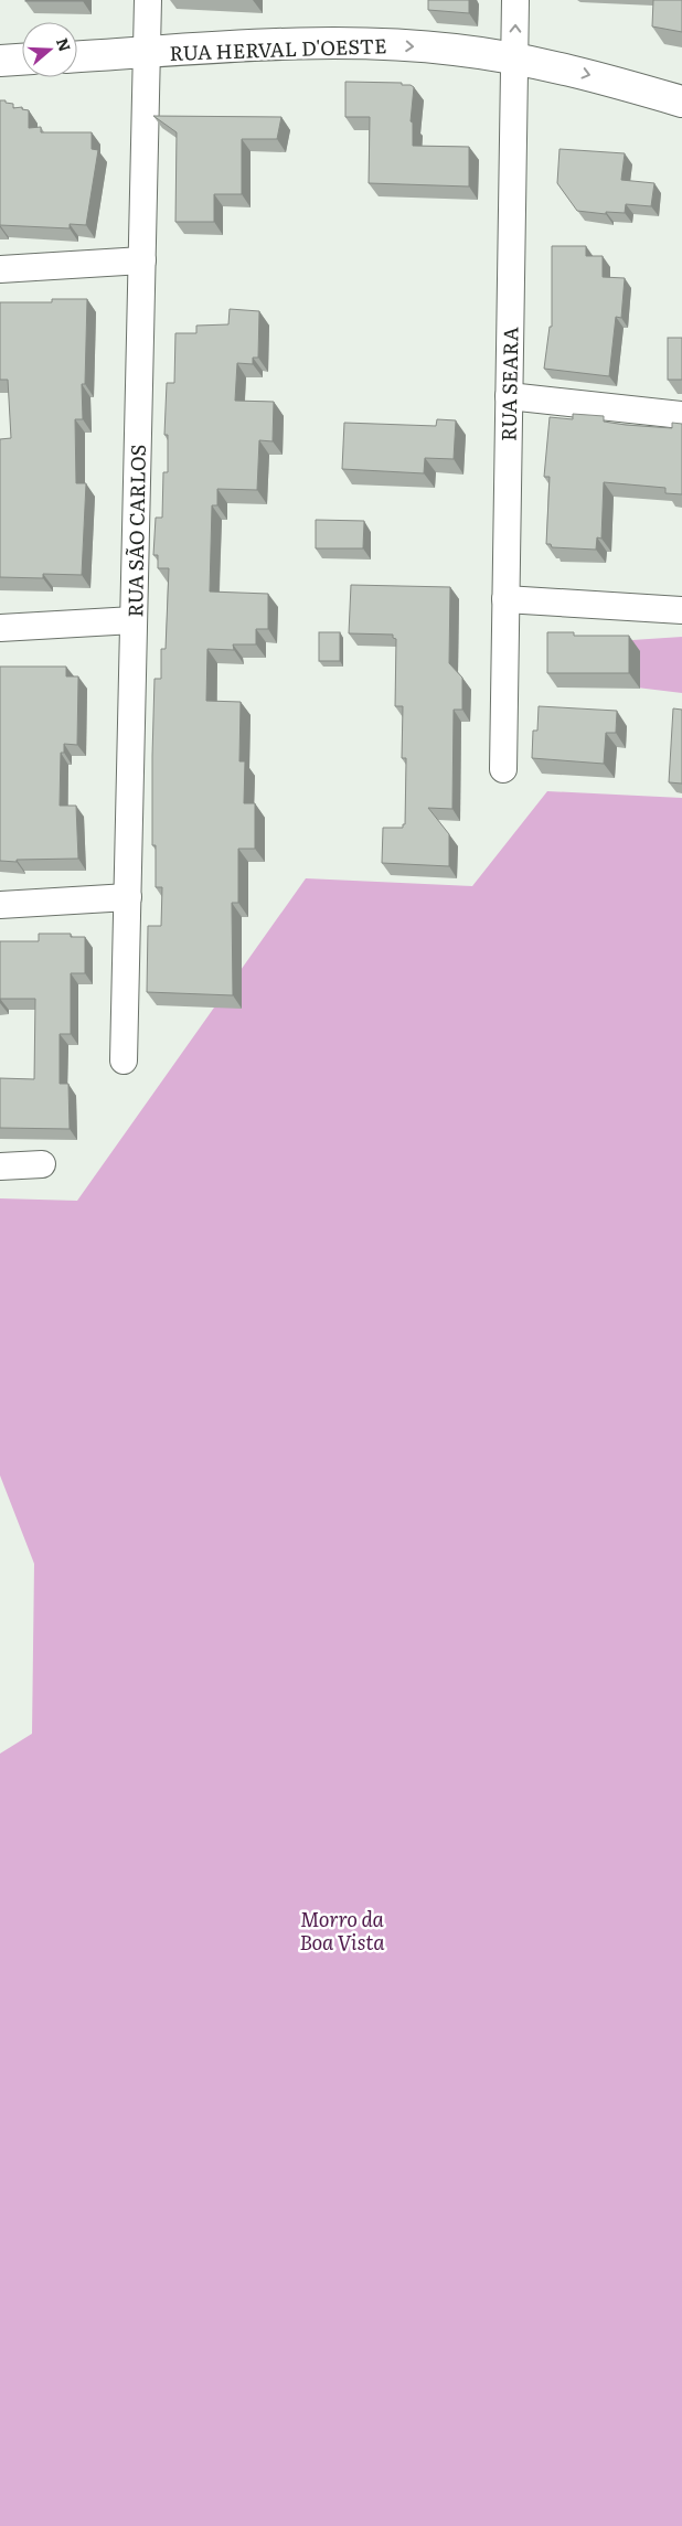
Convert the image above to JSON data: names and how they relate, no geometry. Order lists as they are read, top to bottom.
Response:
{
  "streets": {
    "main road": ["RUA HERVAL D'OESTE"],
    "street": ["RUA SEARA", "RUA SÃO CARLOS"]
  },
  "crossings": [
    ["RUA HERVAL D'OESTE", "RUA SEARA"],
    ["RUA HERVAL D'OESTE", "RUA SÃO CARLOS"]
  ],
  "one_way": ["RUA HERVAL D'OESTE"],
  "parks": ["Morro da Boa Vista"],
  "north": "right"
}
